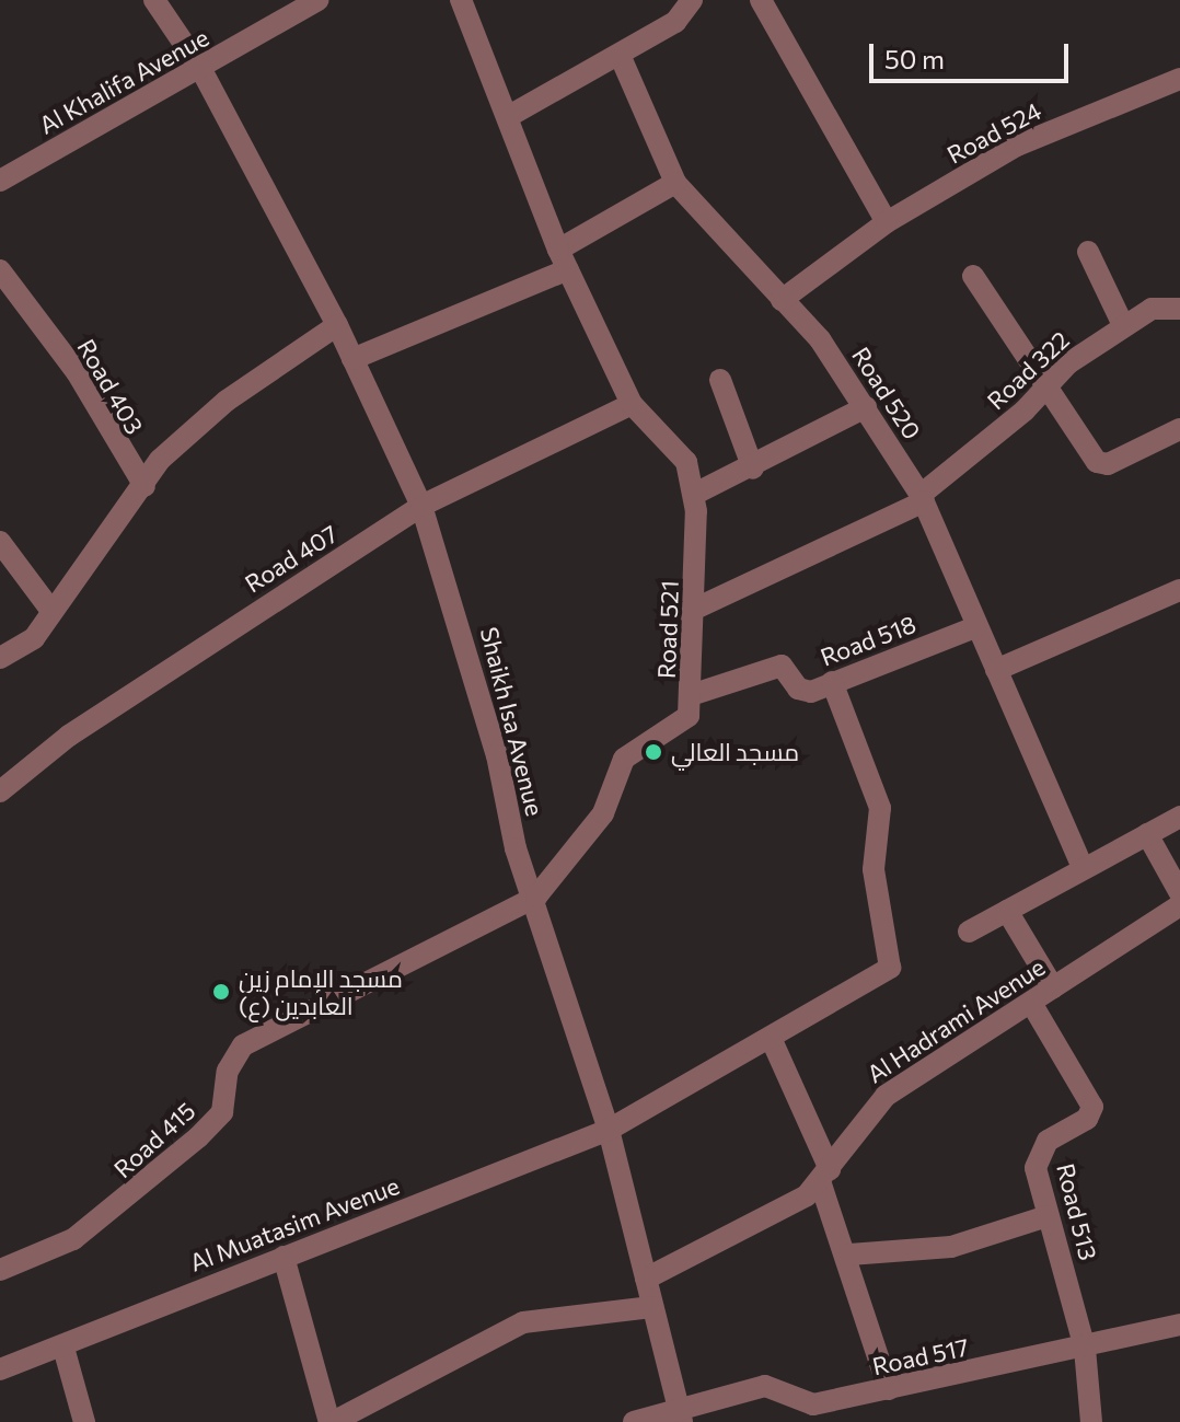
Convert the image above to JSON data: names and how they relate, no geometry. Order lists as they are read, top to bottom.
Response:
{
  "streets": {
    "street": [
      "Al Khalifa Avenue",
      "Road 524",
      "Road 322",
      "Road 403",
      "Road 520",
      "Road 407",
      "Road 521",
      "Road 518",
      "Shaikh Isa Avenue",
      "Al Hadrami Avenue",
      "Road 415",
      "Road 513",
      "Al Muatasim Avenue",
      "Road 517"
    ]
  },
  "crossings": [
    ["Al Khalifa Avenue", "Shaikh Isa Avenue"],
    ["Road 524", "Road 520"],
    ["Road 322", "Road 520"],
    ["Road 322", "Road 521"],
    ["Road 520", "Road 518"],
    ["Road 407", "Shaikh Isa Avenue"],
    ["Road 521", "Road 518"],
    ["Road 521", "Shaikh Isa Avenue"],
    ["Road 521", "Road 415"],
    ["Road 518", "Al Muatasim Avenue"],
    ["Shaikh Isa Avenue", "Al Hadrami Avenue"],
    ["Shaikh Isa Avenue", "Road 415"],
    ["Shaikh Isa Avenue", "Al Muatasim Avenue"],
    ["Shaikh Isa Avenue", "Road 517"],
    ["Al Hadrami Avenue", "Road 513"],
    ["Road 513", "Road 517"]
  ],
  "places": ["مسجد العالي", "مسجد الإمام زين العابدين (ع)"],
  "scale_bar": "50 m"
}
